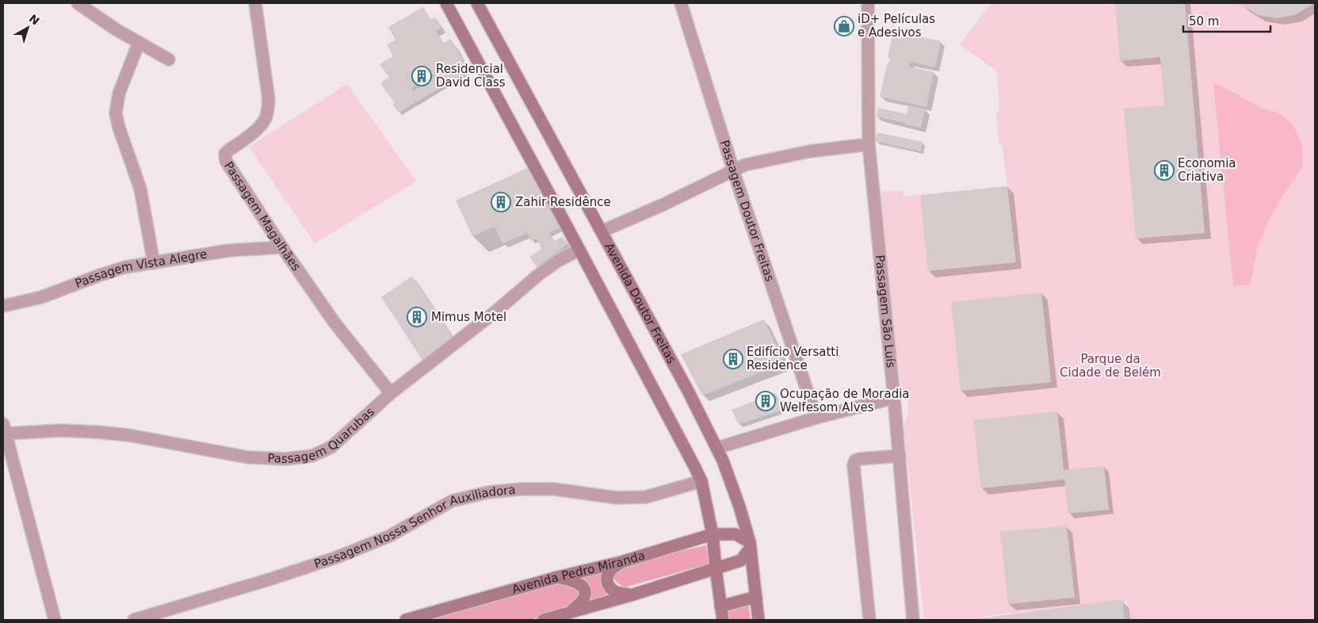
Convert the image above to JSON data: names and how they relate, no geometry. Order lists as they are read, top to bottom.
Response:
{
  "streets": {
    "main road": ["Avenida Doutor Freitas", "Avenida Pedro Miranda"],
    "street": [
      "Passagem Doutor Freitas",
      "Passagem Magalhães",
      "Passagem Vista Alegre",
      "Passagem São Luís",
      "Passagem Quarubas",
      "Passagem Nossa Senhor Auxiliadora"
    ]
  },
  "crossings": [
    ["Passagem Magalhães", "Passagem Vista Alegre"],
    ["Passagem Magalhães", "Passagem Quarubas"],
    ["Avenida Doutor Freitas", "Avenida Pedro Miranda"]
  ],
  "parks": ["Parque da Cidade de Belém"],
  "places": {
    "shop": ["iD+ Películas e Adesivos"],
    "building": [
      "Residencial David Class",
      "Economia Criativa",
      "Zahir Residênce",
      "Mimus Motel",
      "Edifício Versatti Residence",
      "Ocupação de Moradia Welfesom Alves"
    ]
  },
  "scale_bar": "50 m",
  "north": "top right"
}
